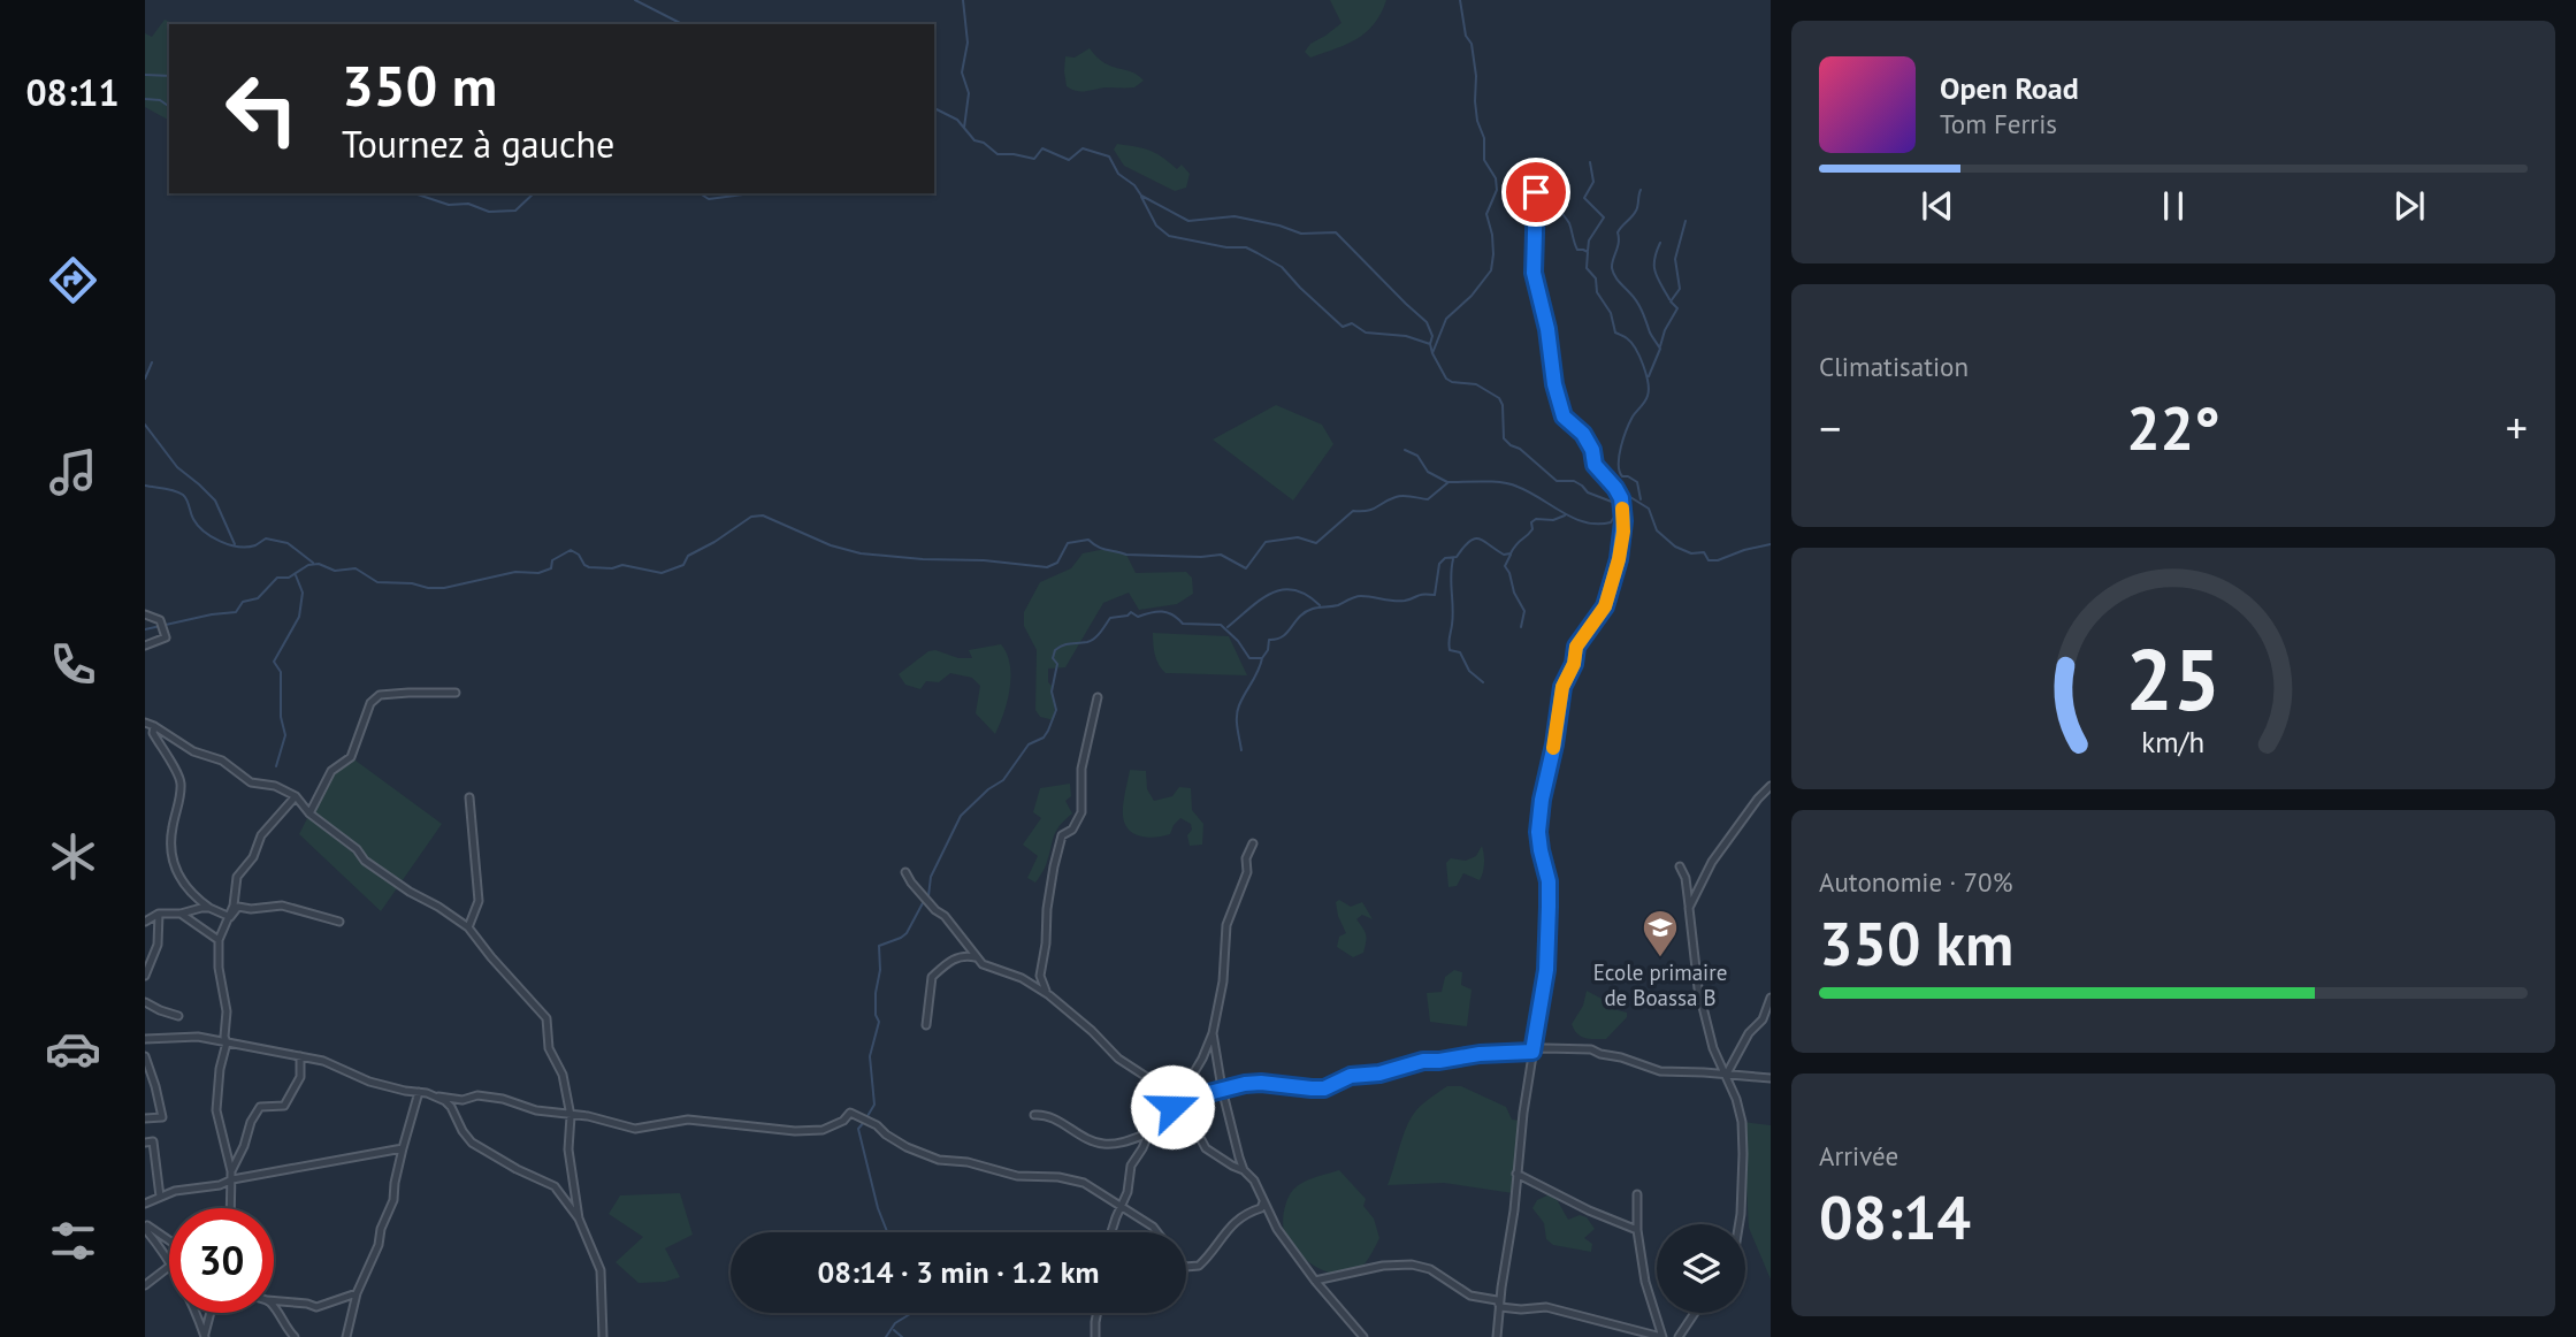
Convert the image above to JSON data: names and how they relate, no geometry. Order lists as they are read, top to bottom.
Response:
{
  "places": {
    "school or university": ["Ecole primaire de Boassa B"]
  },
  "page": {
    "tabs": "08:11",
    "turn": ["350 m", "Tournez à gauche"],
    "song": ["Open Road", "Tom Ferris"],
    "tile": [
      "Climatisation",
      ["Autonomie · 70%", "350 km"],
      ["Arrivée", "08:14"]
    ],
    "heat": ["−", "22°", "+"],
    "limit": "30",
    "trip": "08:14 · 3 min · 1.2 km",
    "gauge": ["25", "km/h"]
  }
}
